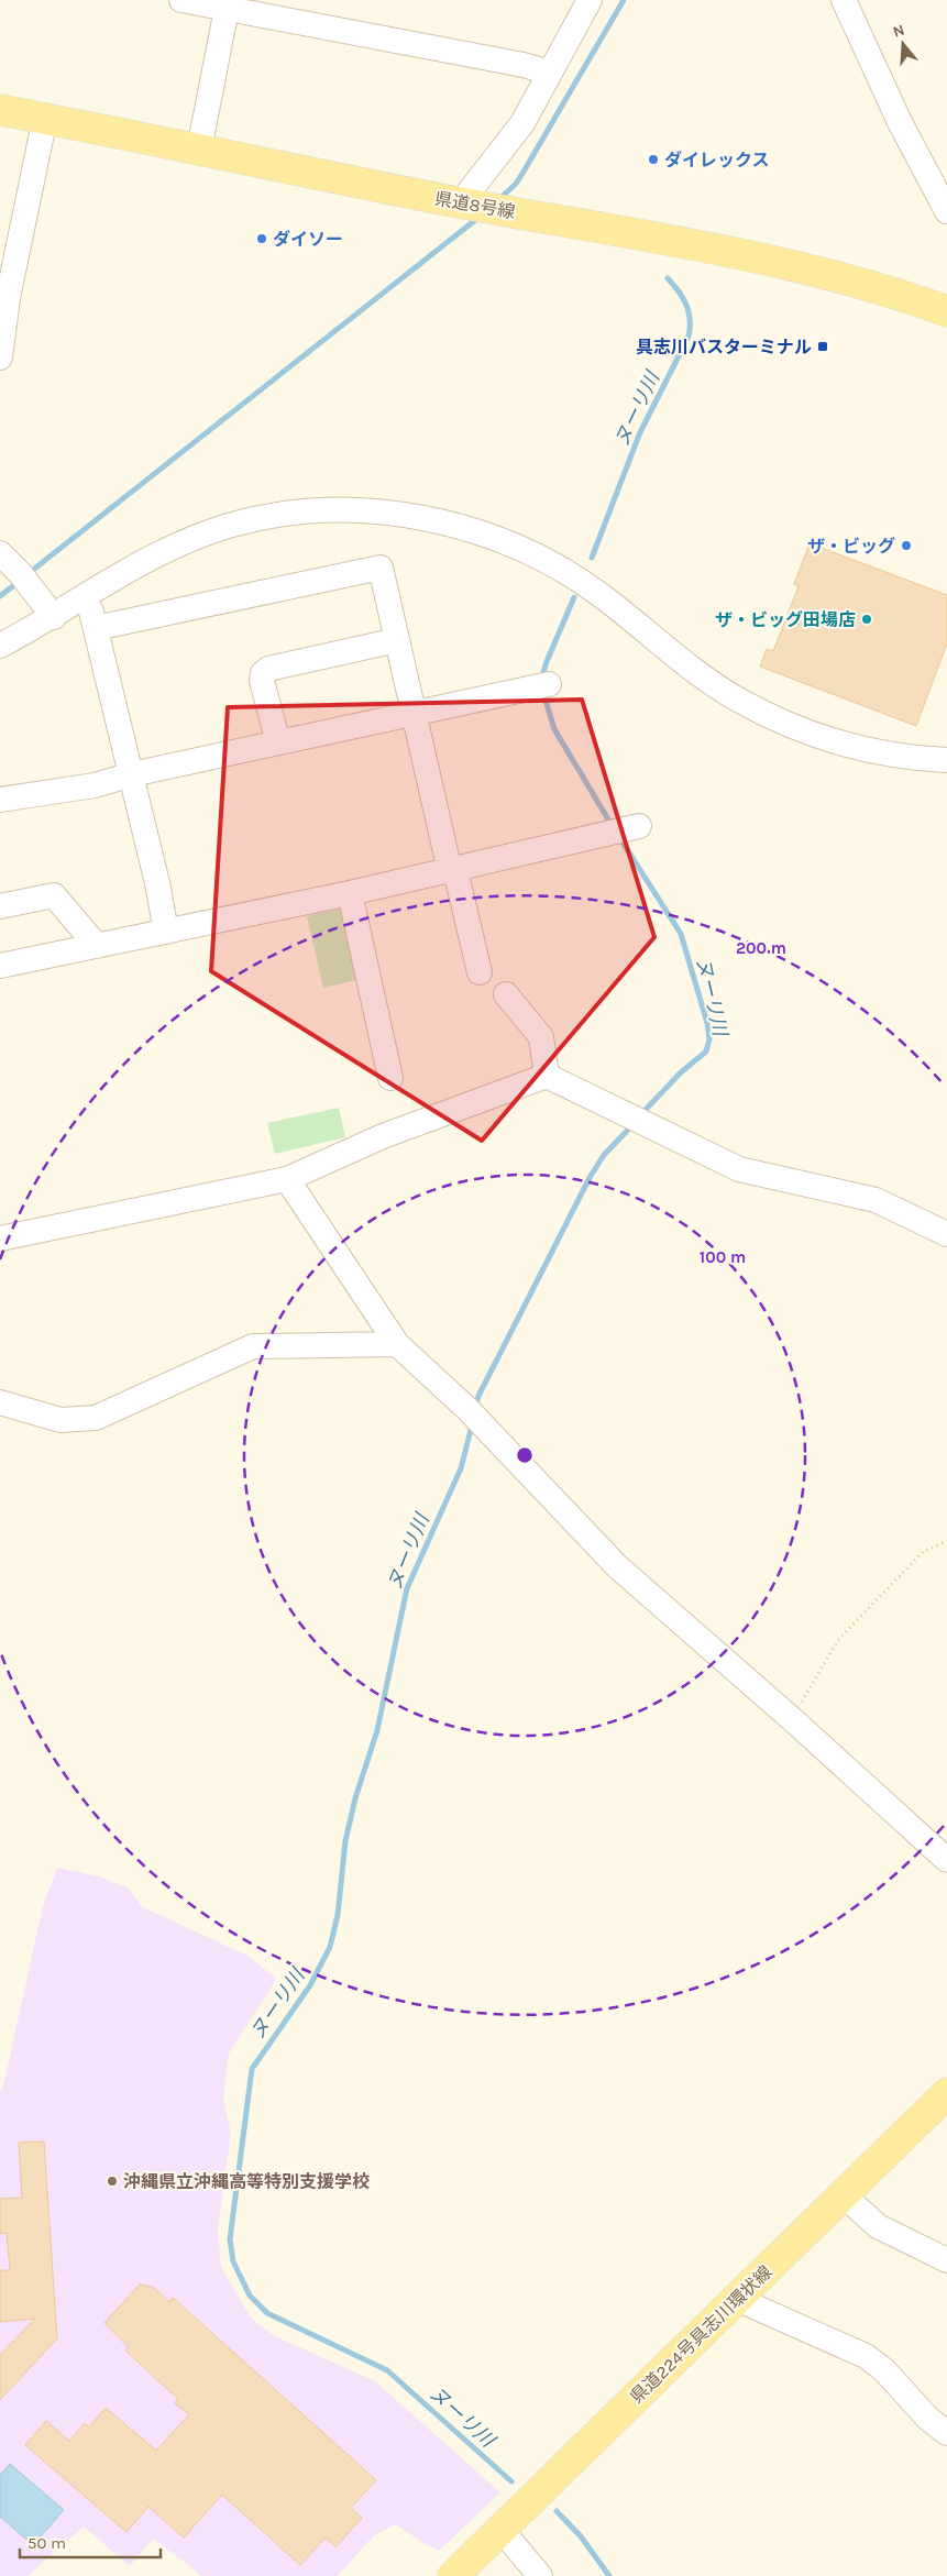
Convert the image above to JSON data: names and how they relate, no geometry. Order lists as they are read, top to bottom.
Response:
{
  "streets": {
    "main road": ["県道8号線", "県道224号具志川環状線"]
  },
  "water": ["ヌーリ川"],
  "places": {
    "other": [
      "ダイレックス",
      "ダイソー",
      "ザ・ビッグ",
      "ザ・ビッグ田場店",
      "沖縄県立沖縄高等特別支援学校"
    ],
    "transit": ["具志川バスターミナル"]
  },
  "scale_bar": "50 m",
  "north": "top",
  "rings": ["200 m", "100 m"]
}
